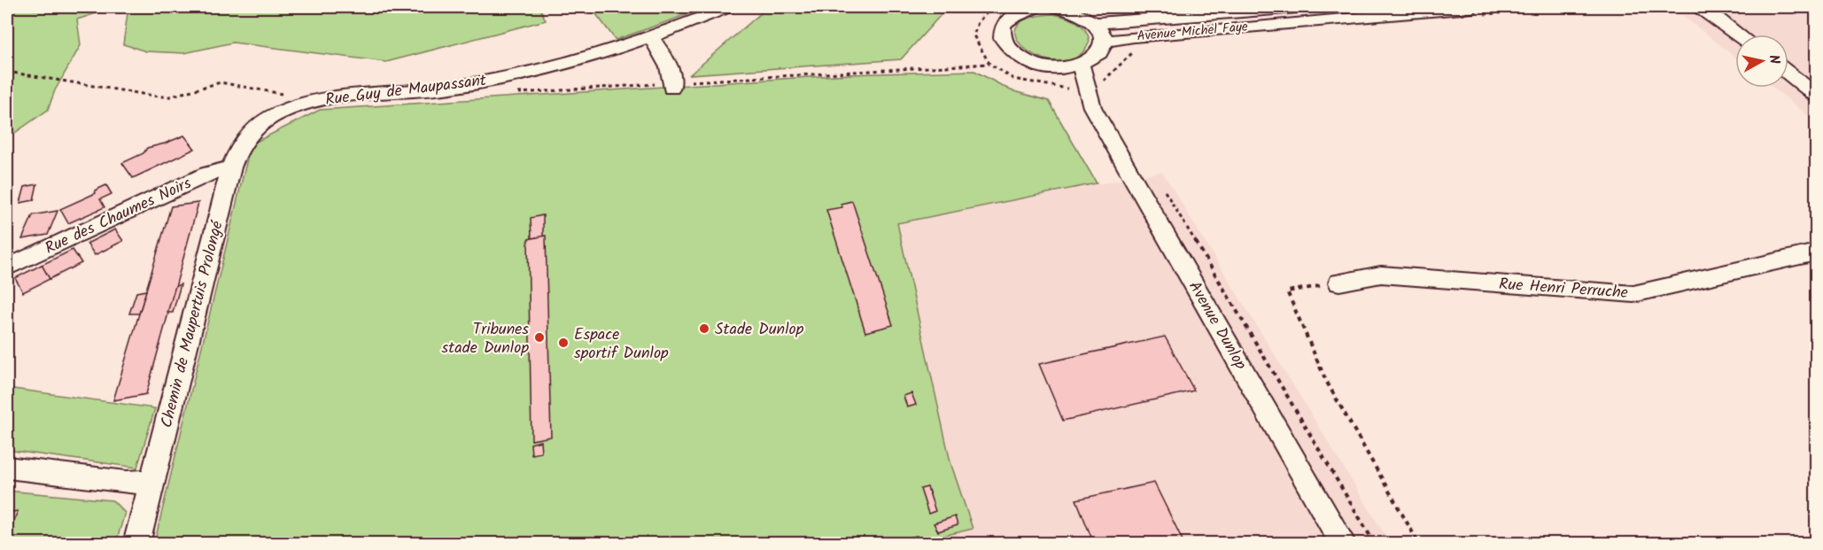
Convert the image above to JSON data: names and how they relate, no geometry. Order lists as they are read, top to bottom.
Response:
{
  "streets": {
    "street": [
      "Avenue Michel Faye",
      "Rue Guy de Maupassant",
      "Rue des Chaumes Noirs",
      "Rue Henri Perruche",
      "Chemin de Maupertuis Prolongé",
      "Avenue Dunlop"
    ]
  },
  "crossings": [
    ["Rue Guy de Maupassant", "Rue des Chaumes Noirs"],
    ["Rue Guy de Maupassant", "Chemin de Maupertuis Prolongé"],
    ["Rue des Chaumes Noirs", "Chemin de Maupertuis Prolongé"]
  ],
  "places": ["Stade Dunlop", "Tribunes stade Dunlop", "Espace sportif Dunlop"],
  "north": "right"
}
